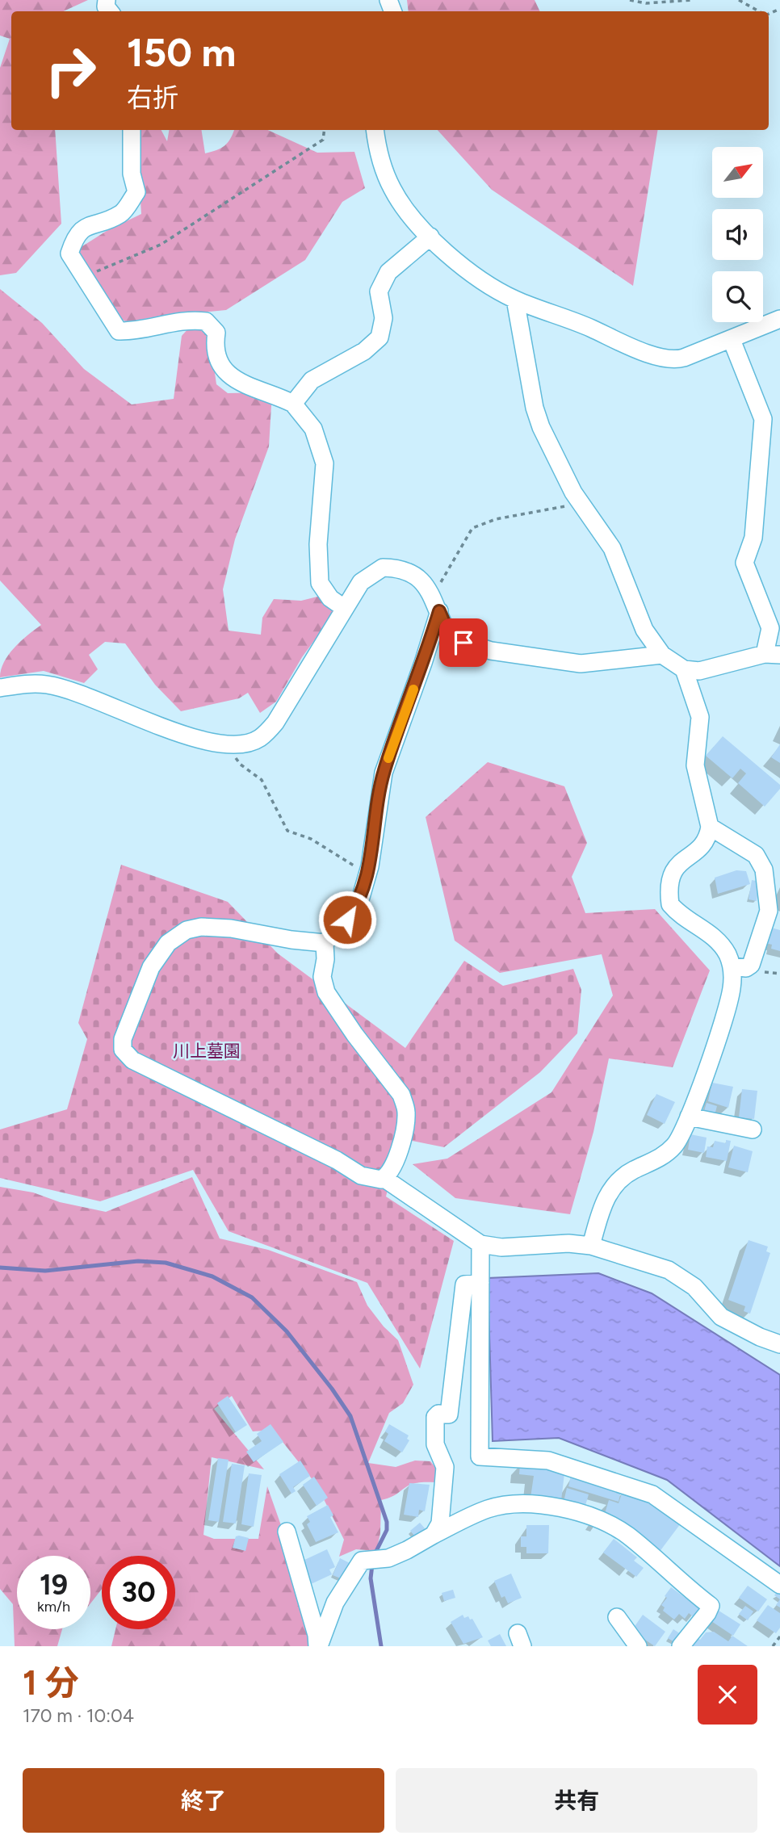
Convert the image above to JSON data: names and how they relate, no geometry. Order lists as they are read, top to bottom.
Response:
{
  "parks": ["川上墓園"],
  "north": "top right",
  "page": {
    "turn": ["150 m", "右折"],
    "speed": "19 km/h",
    "limit": "30",
    "heading": ["1 分", "170 m · 10:04"],
    "buttons": ["終了", "共有"]
  }
}
